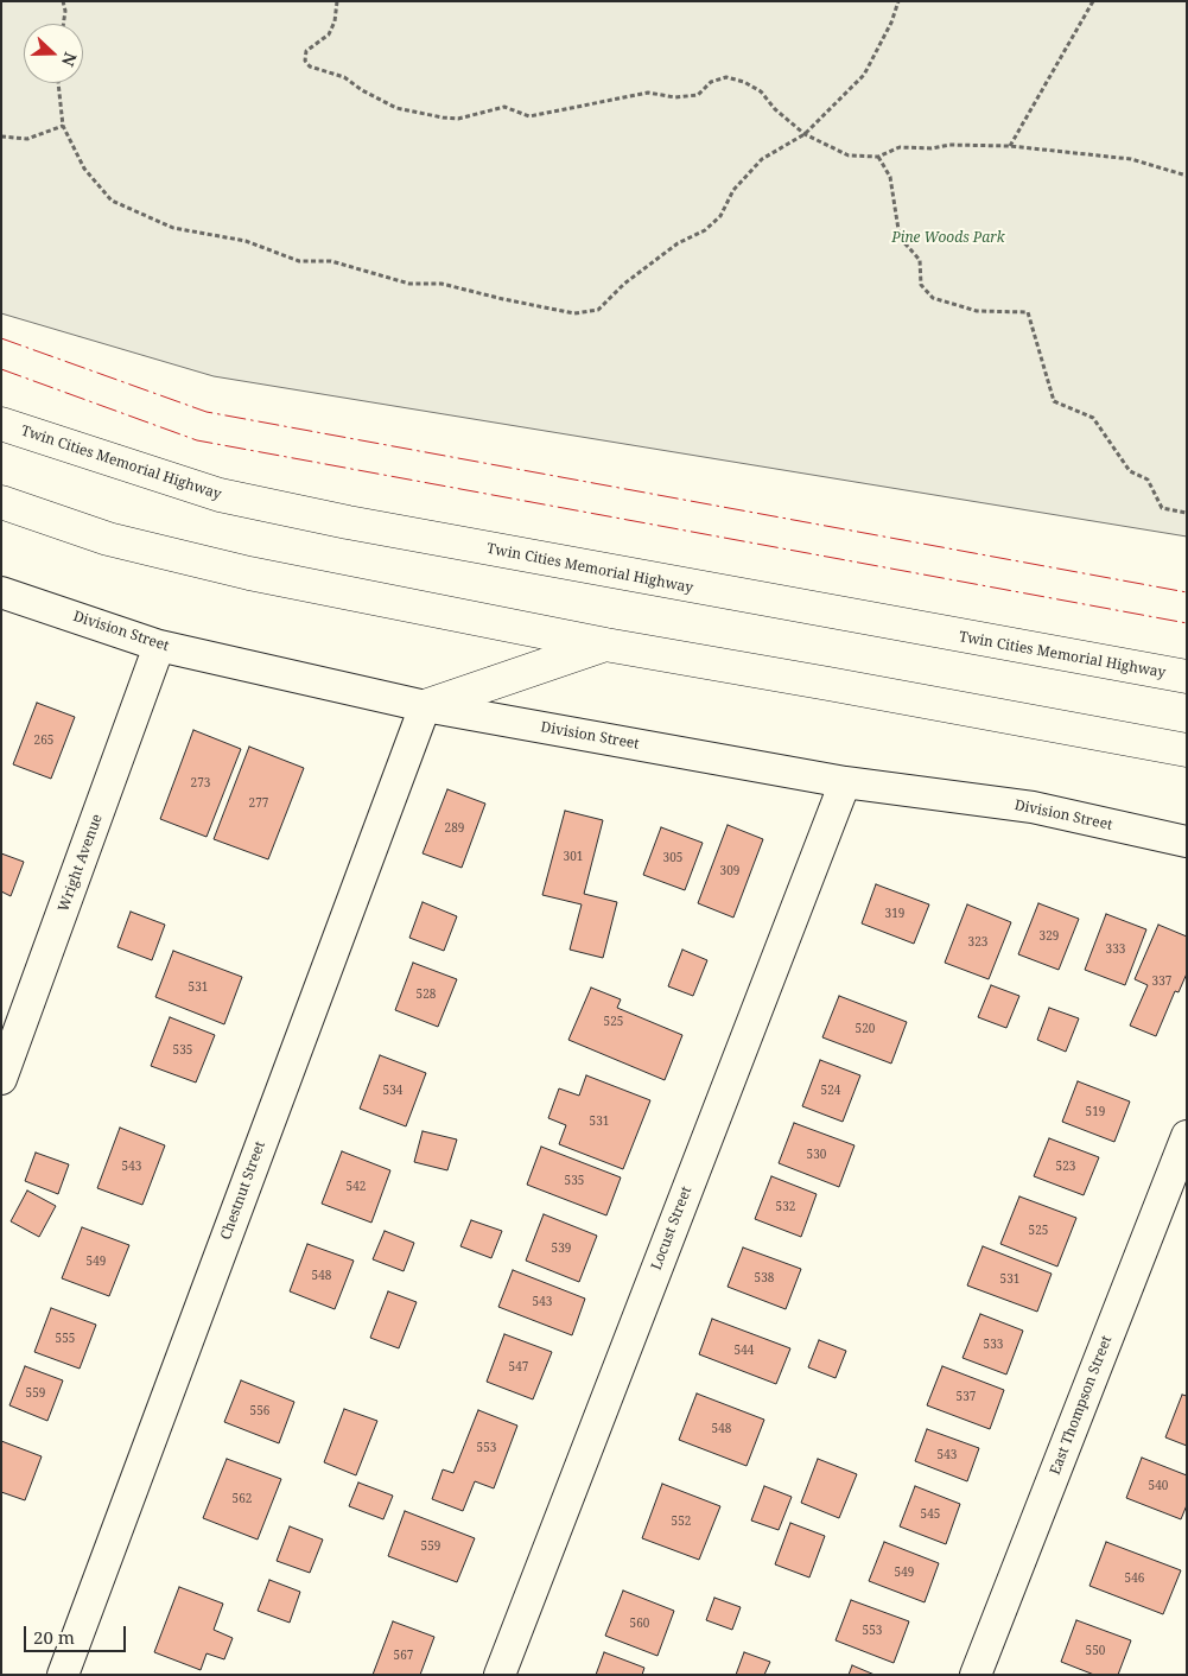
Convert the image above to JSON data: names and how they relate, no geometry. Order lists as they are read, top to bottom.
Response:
{
  "streets": {
    "main road": ["Twin Cities Memorial Highway"],
    "street": [
      "Division Street",
      "Wright Avenue",
      "Chestnut Street",
      "Locust Street",
      "East Thompson Street"
    ]
  },
  "crossings": [
    ["Division Street", "Wright Avenue"],
    ["Division Street", "Chestnut Street"],
    ["Division Street", "Locust Street"]
  ],
  "parks": ["Pine Woods Park"],
  "house_numbers": [
    "265",
    "273",
    "277",
    "289",
    "301",
    "305",
    "309",
    "319",
    "329",
    "323",
    "333",
    "337",
    "531",
    "528",
    "525",
    "520",
    "535",
    "534",
    "524",
    "519",
    "531",
    "530",
    "543",
    "523",
    "535",
    "542",
    "532",
    "525",
    "539",
    "549",
    "548",
    "538",
    "531",
    "543",
    "555",
    "533",
    "544",
    "547",
    "559",
    "537",
    "556",
    "548",
    "553",
    "543",
    "540",
    "562",
    "545",
    "552",
    "559",
    "549",
    "546",
    "560",
    "553",
    "550",
    "567"
  ],
  "scale_bar": "20 m",
  "north": "right"
}
